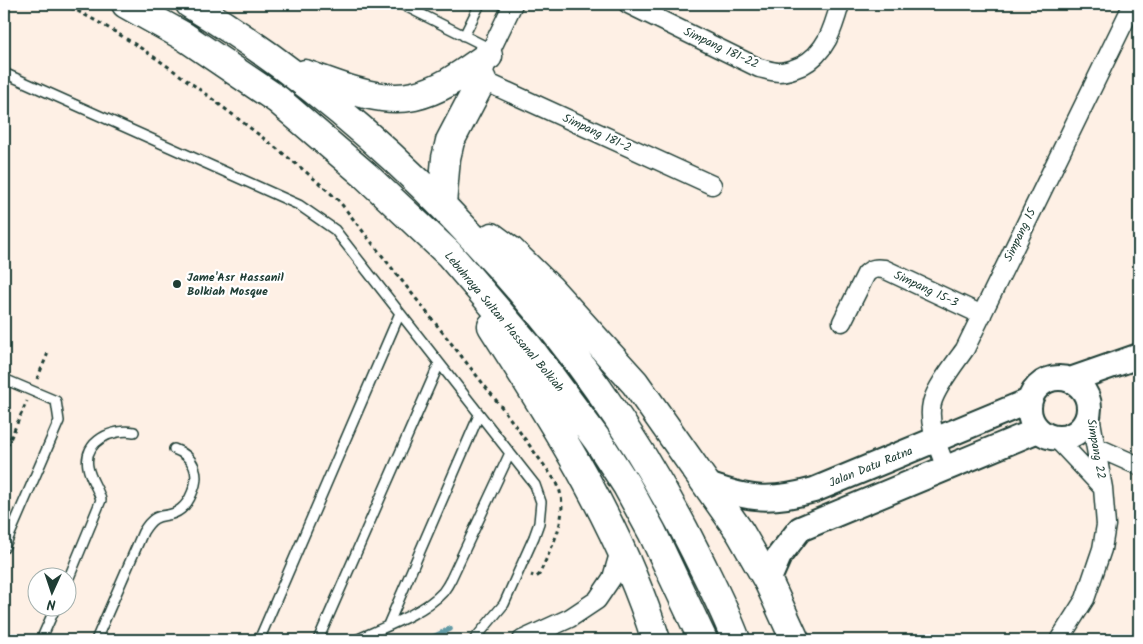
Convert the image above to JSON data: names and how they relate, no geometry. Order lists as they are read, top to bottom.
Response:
{
  "streets": {
    "main road": ["Lebuhraya Sultan Hassanal Bolkiah", "Jalan Datu Ratna"],
    "street": [
      "Simpang 181-22",
      "Simpang 181-2",
      "Simpang 15",
      "Simpang 15-3",
      "Simpang 22"
    ]
  },
  "crossings": [
    ["Simpang 15", "Simpang 15-3"],
    ["Simpang 15", "Jalan Datu Ratna"],
    ["Simpang 22", "Jalan Datu Ratna"]
  ],
  "places": ["Jame'Asr Hassanil Bolkiah Mosque"],
  "north": "bottom"
}
